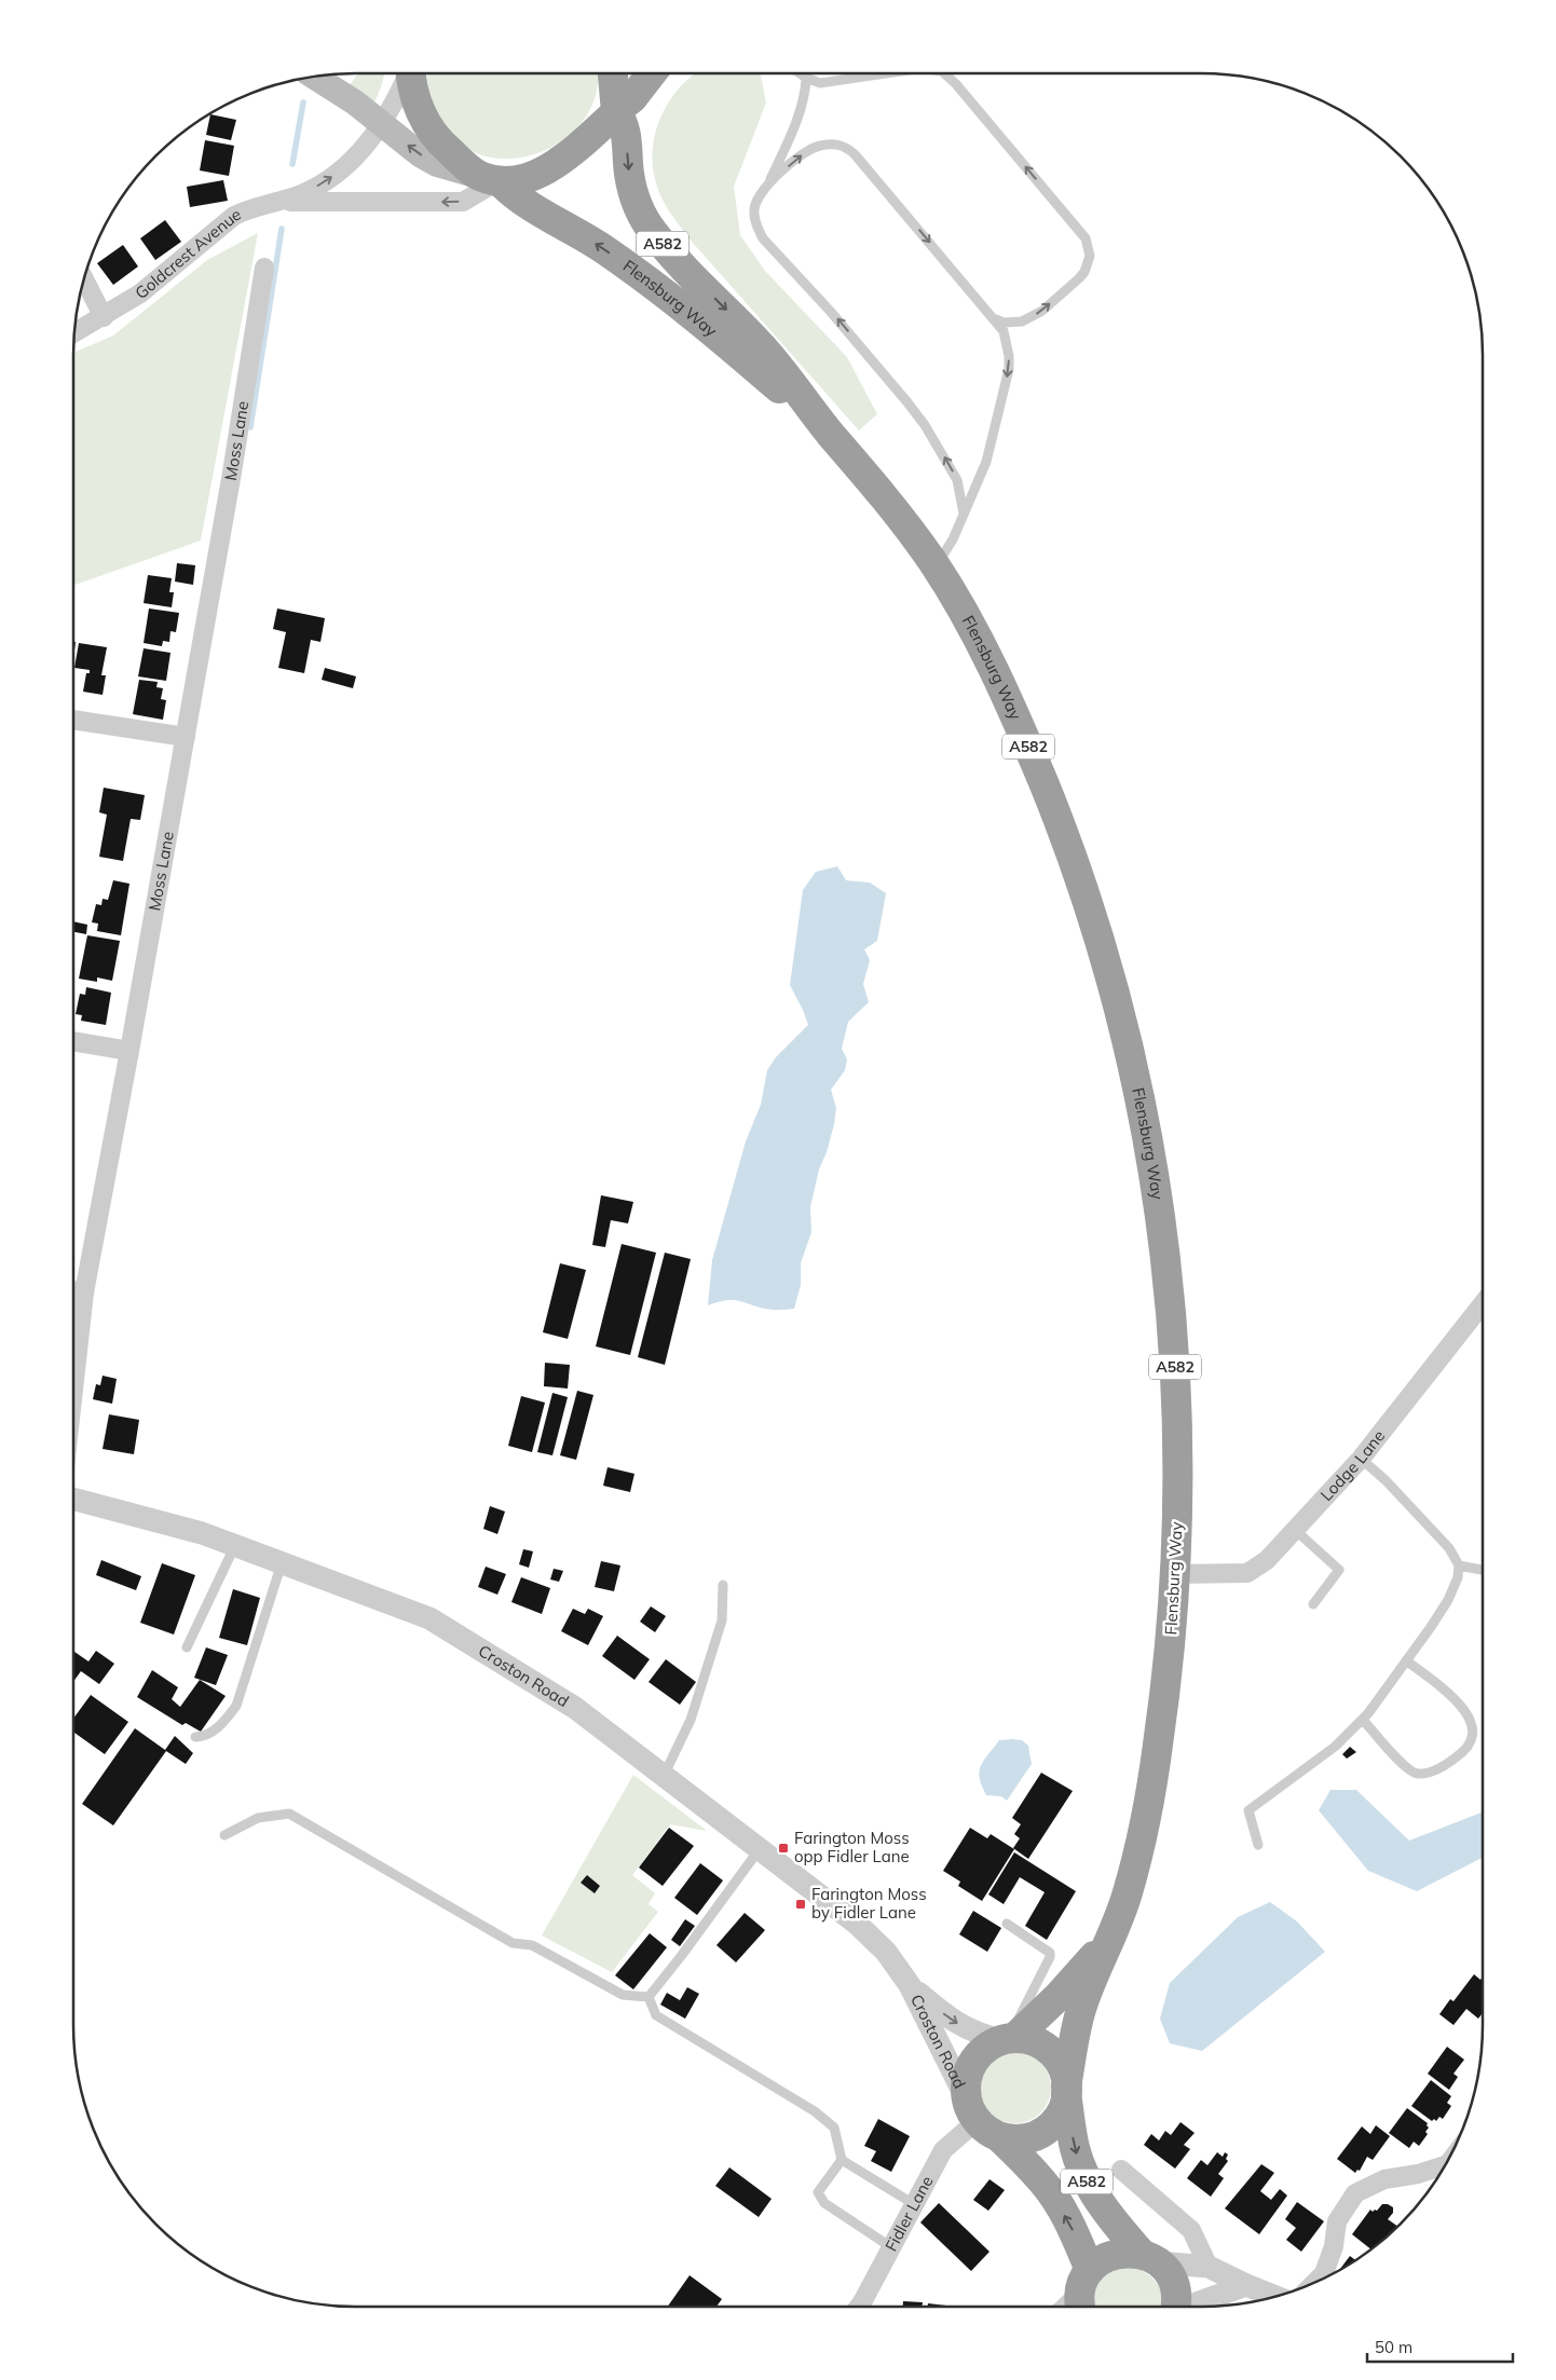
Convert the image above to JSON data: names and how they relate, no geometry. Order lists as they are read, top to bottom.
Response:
{
  "streets": {
    "highway": ["A582", "Flensburg Way", "Croston Road"],
    "street": [
      "Goldcrest Avenue",
      "Moss Lane",
      "Lodge Lane",
      "Fidler Lane"
    ]
  },
  "crossings": [
    ["A582", "Flensburg Way"],
    ["A582", "Croston Road"],
    ["A582", "Fidler Lane"],
    ["Flensburg Way", "Lodge Lane"],
    ["Flensburg Way", "Croston Road"],
    ["Flensburg Way", "Fidler Lane"],
    ["Croston Road", "Fidler Lane"]
  ],
  "places": {
    "transit": ["Farington Moss opp Fidler Lane", "Farington Moss by Fidler Lane"]
  },
  "scale_bar": "50 m"
}
